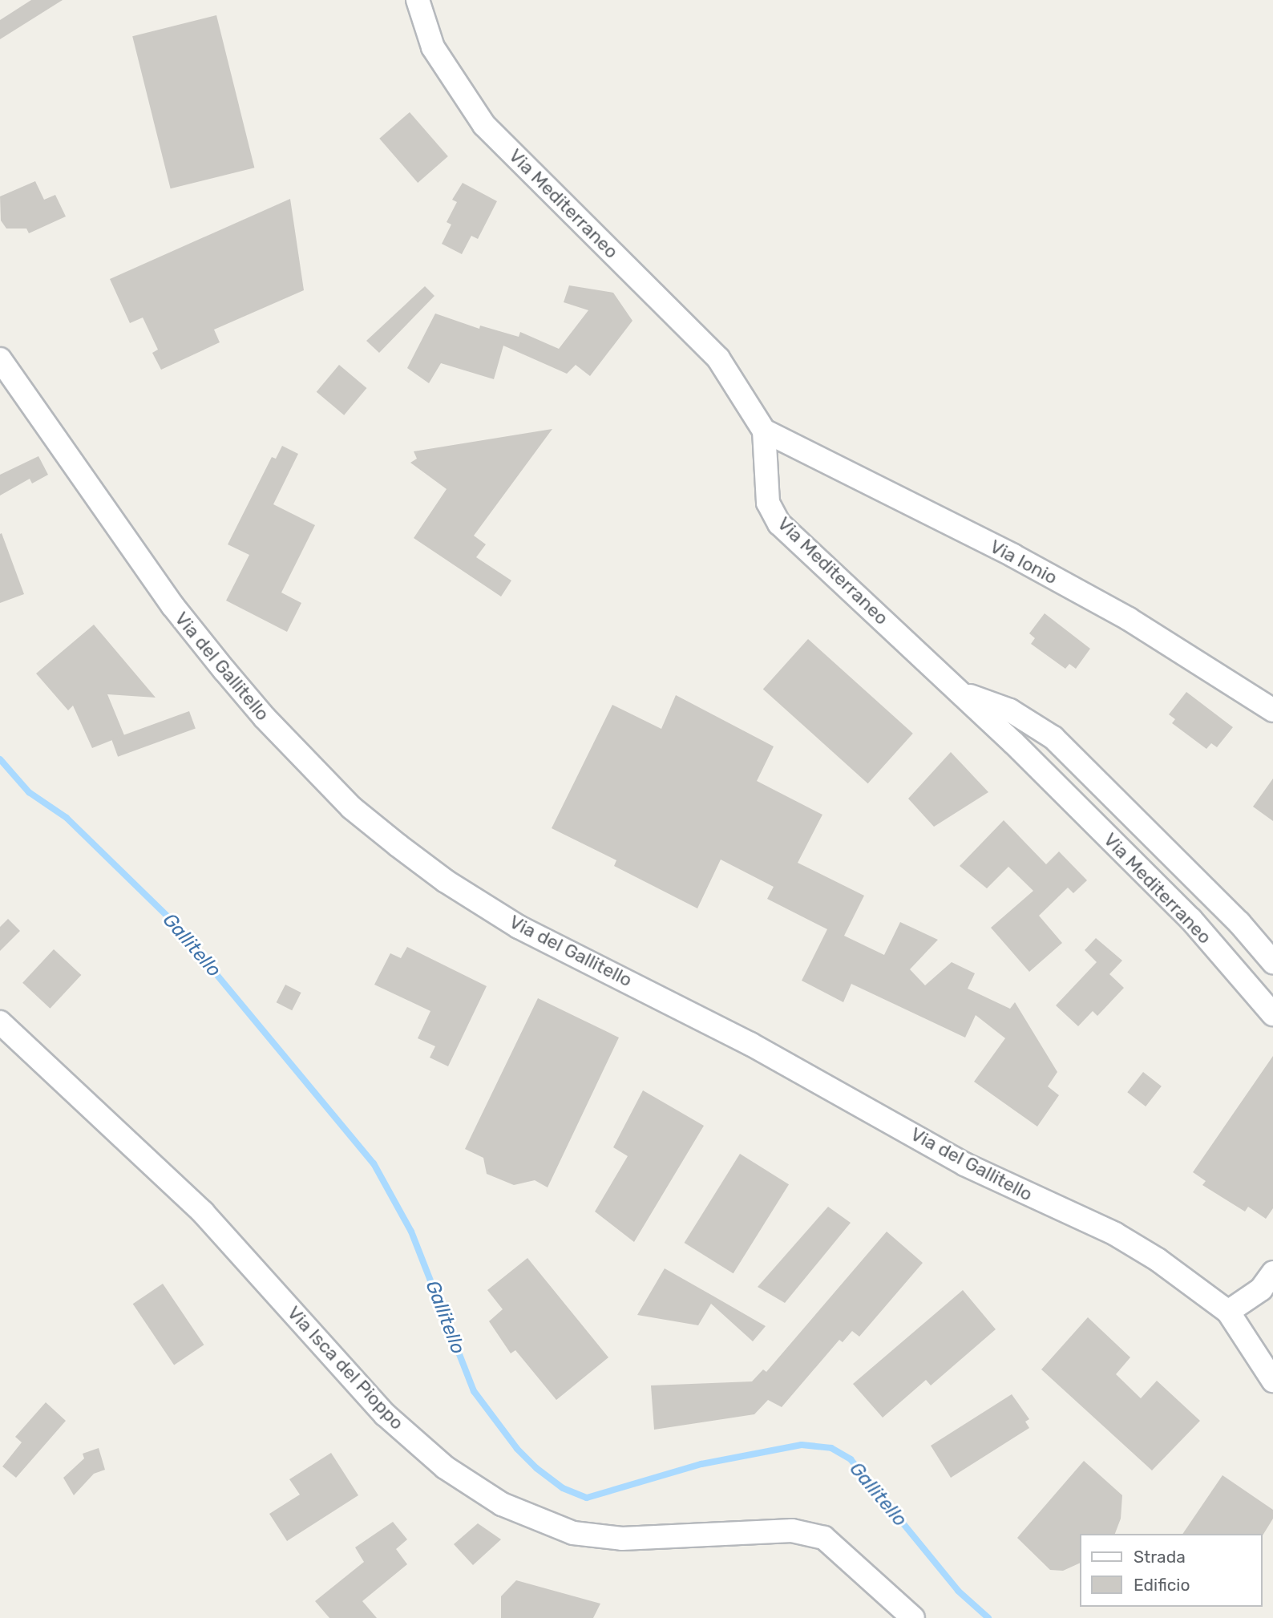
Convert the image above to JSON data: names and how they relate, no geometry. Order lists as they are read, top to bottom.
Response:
{
  "streets": {
    "street": [
      "Via Mediterraneo",
      "Via Ionio",
      "Via del Gallitello",
      "Via Isca del Pioppo"
    ]
  },
  "crossings": [
    ["Via Mediterraneo", "Via Ionio"]
  ],
  "water": ["Gallitello"],
  "legend": ["Strada", "Edificio"]
}
